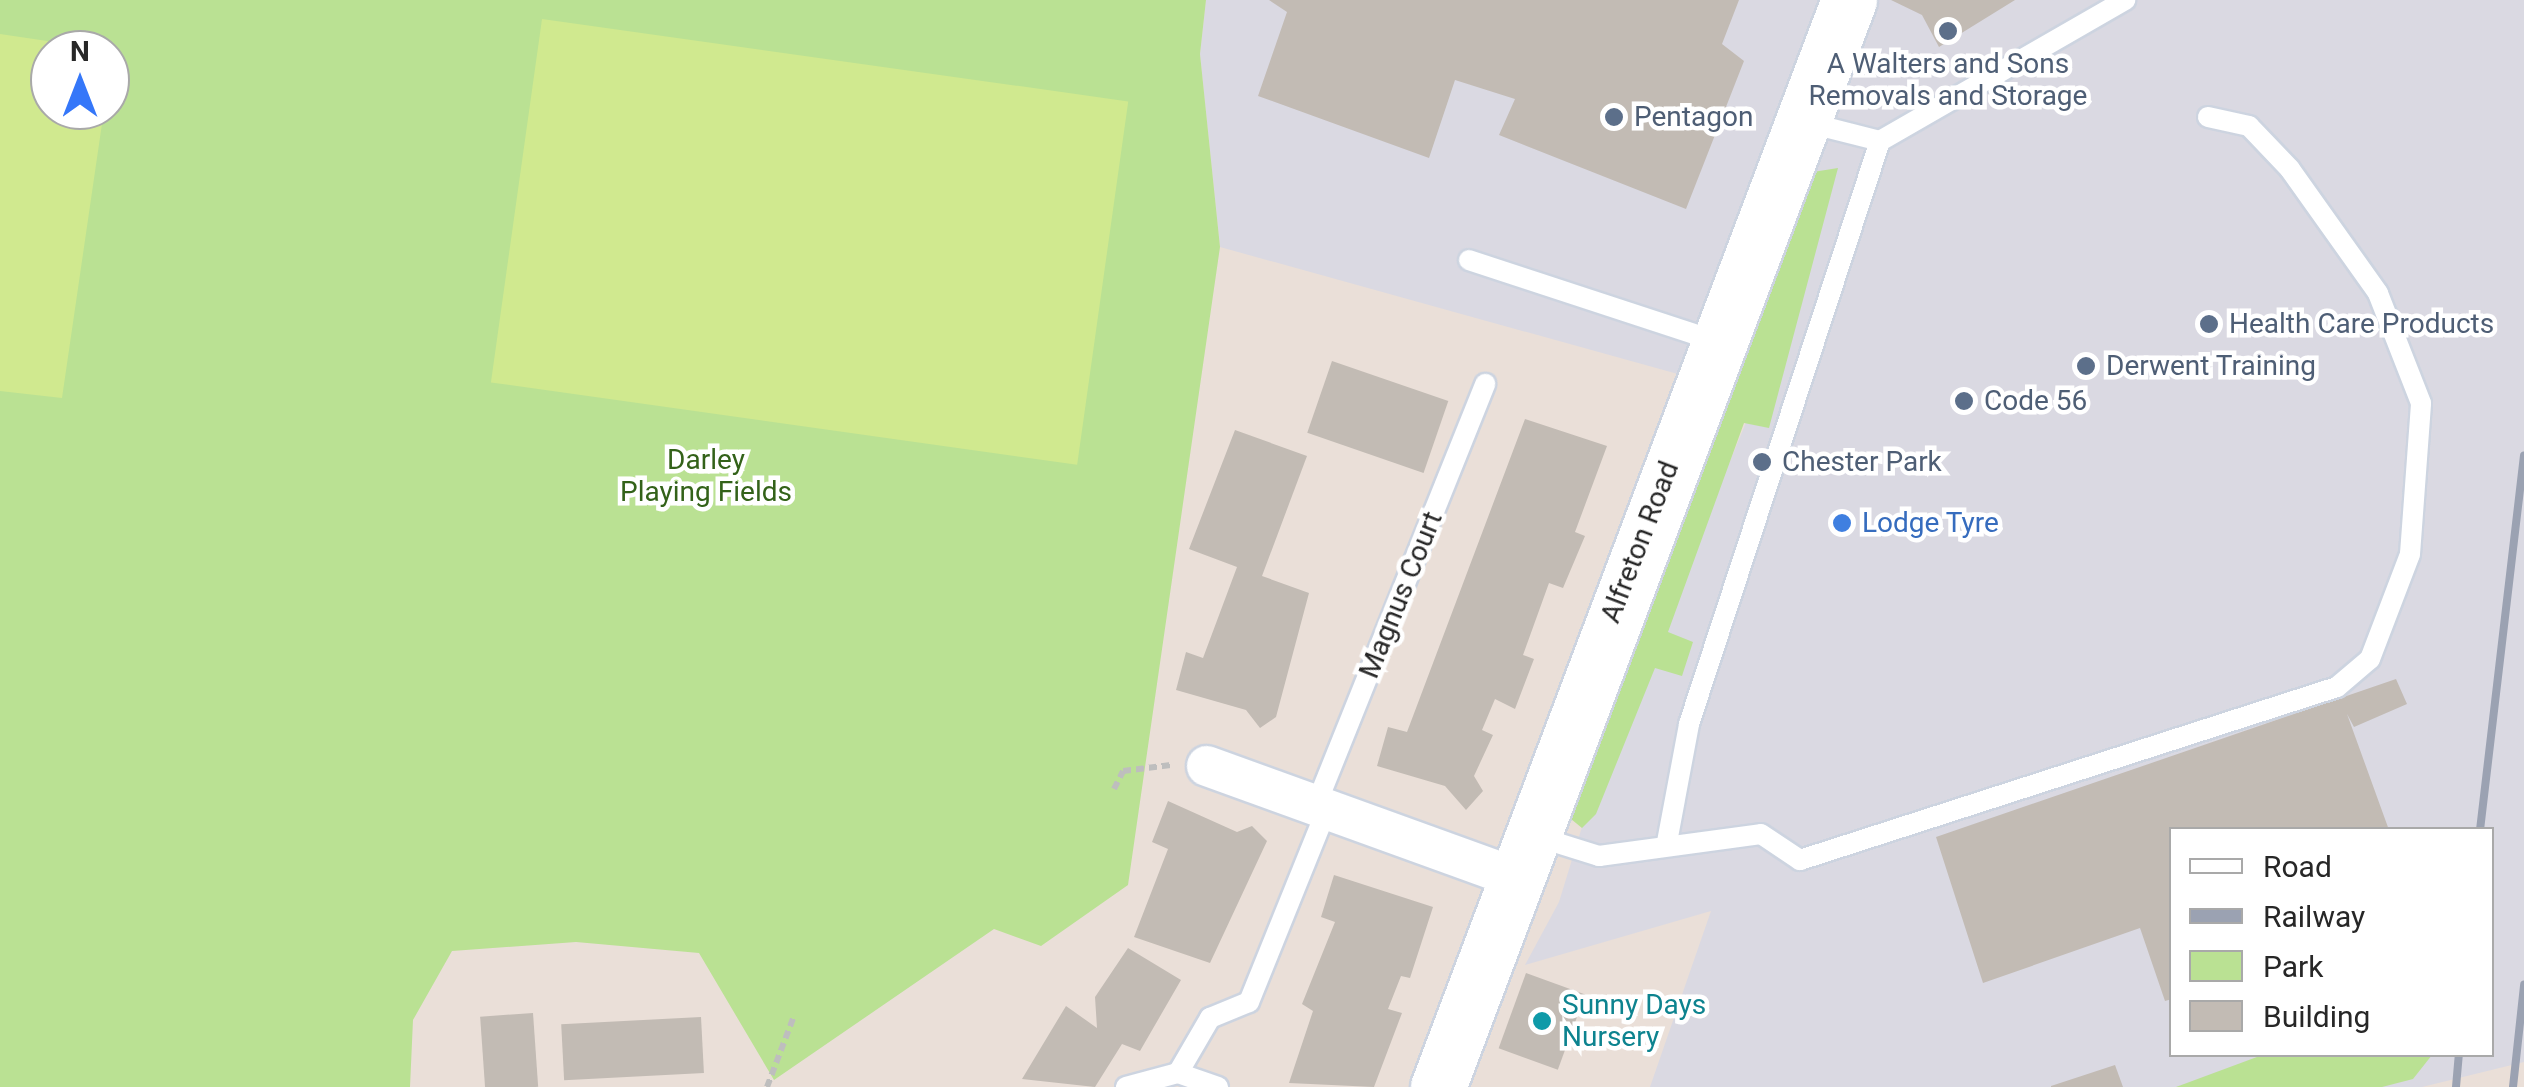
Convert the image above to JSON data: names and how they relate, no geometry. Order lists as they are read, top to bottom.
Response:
{
  "streets": {
    "street": ["Alfreton Road"],
    "lane": ["Magnus Court"]
  },
  "parks": ["Darley Playing Fields"],
  "places": [
    "A Walters and Sons Removals and Storage",
    "Pentagon",
    "Health Care Products",
    "Derwent Training",
    "Code 56",
    "Chester Park",
    "Lodge Tyre",
    "Sunny Days Nursery"
  ],
  "legend": [
    "Road",
    "Railway",
    "Park",
    "Building"
  ],
  "north": "top"
}
